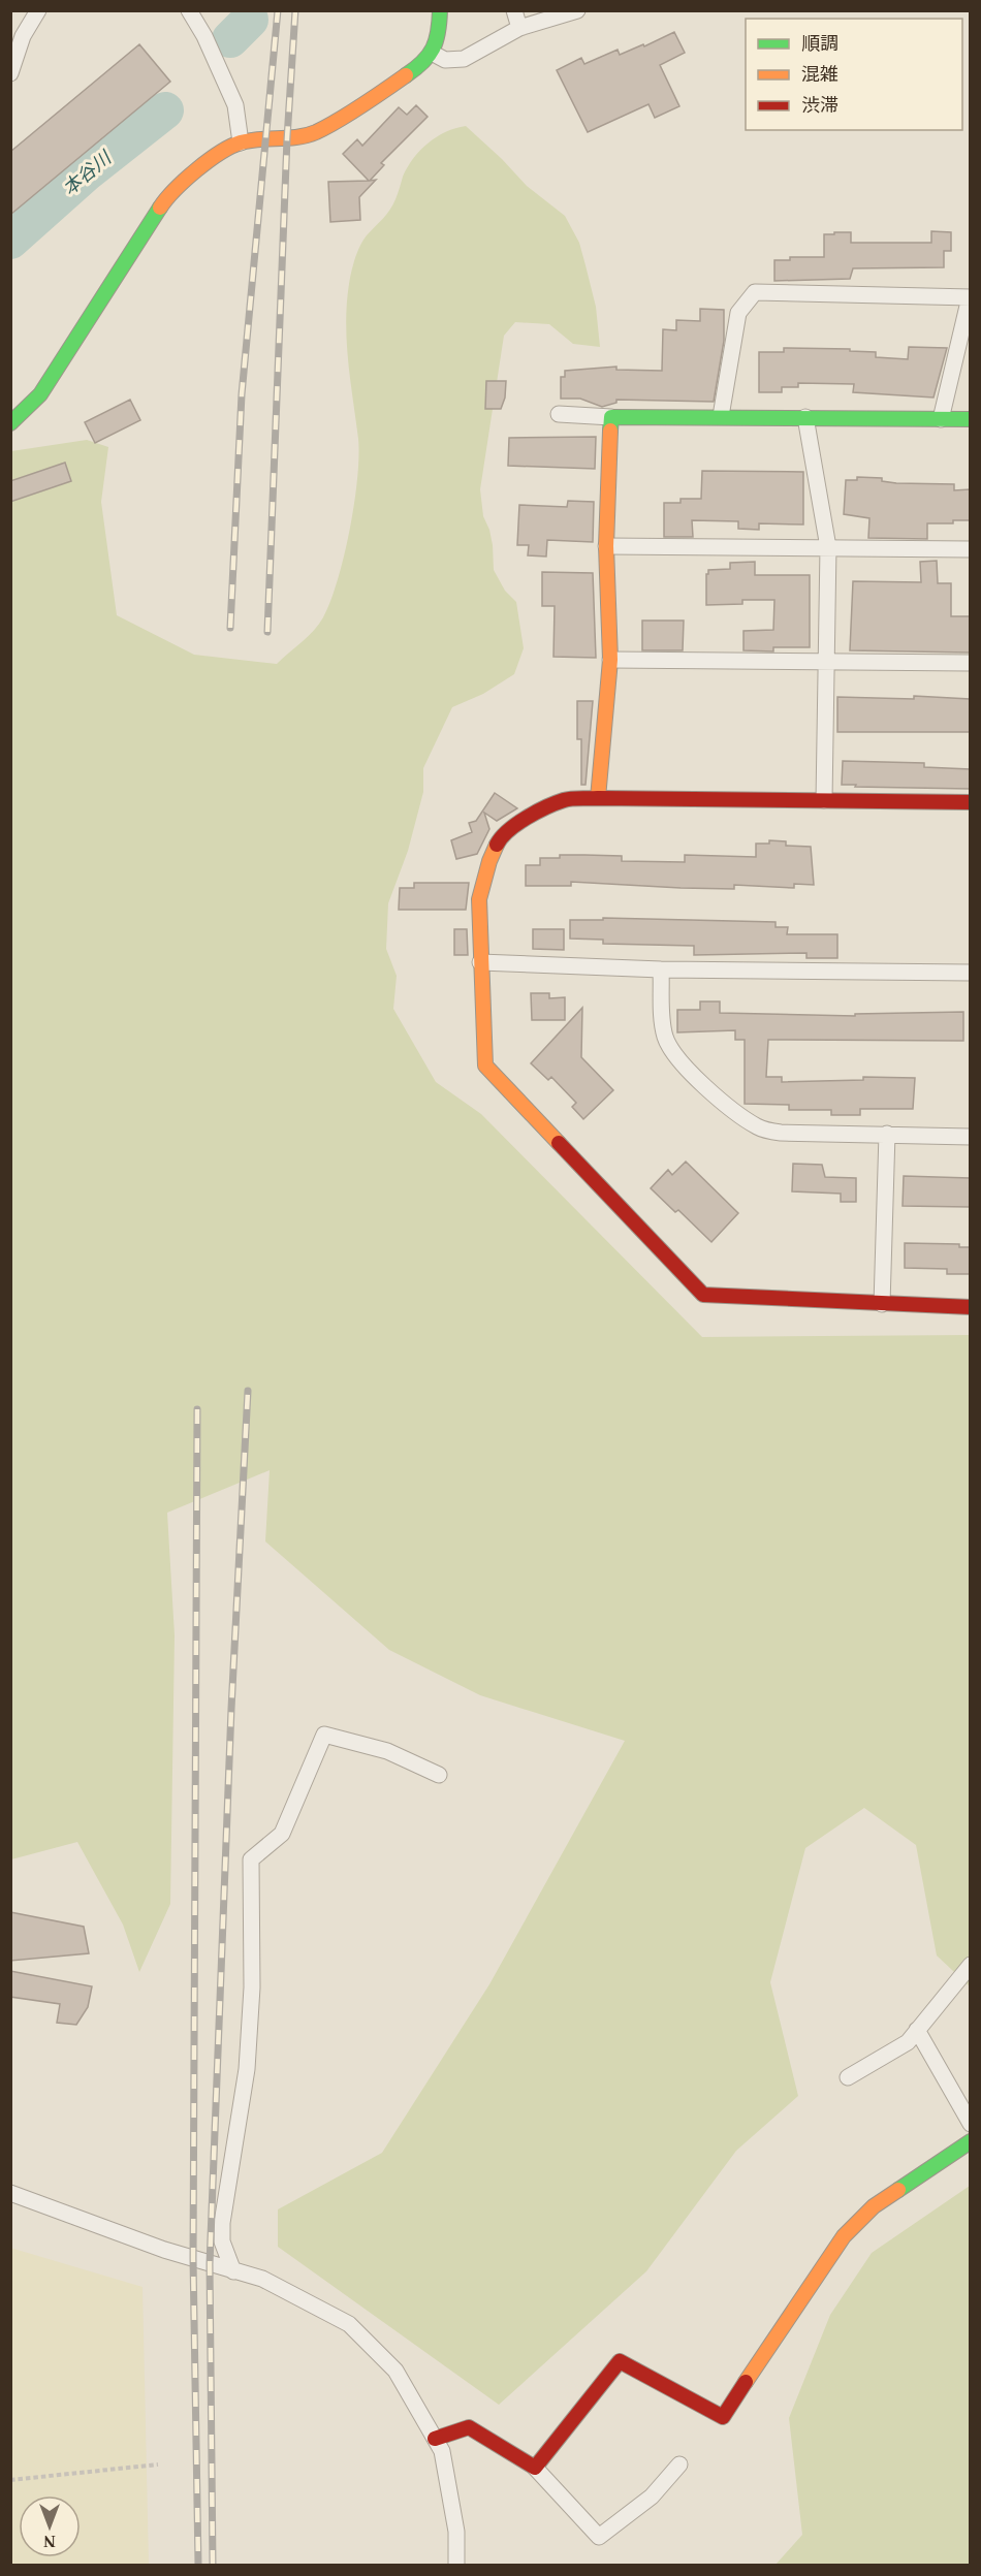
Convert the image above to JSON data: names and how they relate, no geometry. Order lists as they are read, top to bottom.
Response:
{
  "water": ["本谷川"],
  "legend": ["順調", "混雑", "渋滞"],
  "north": "bottom"
}
